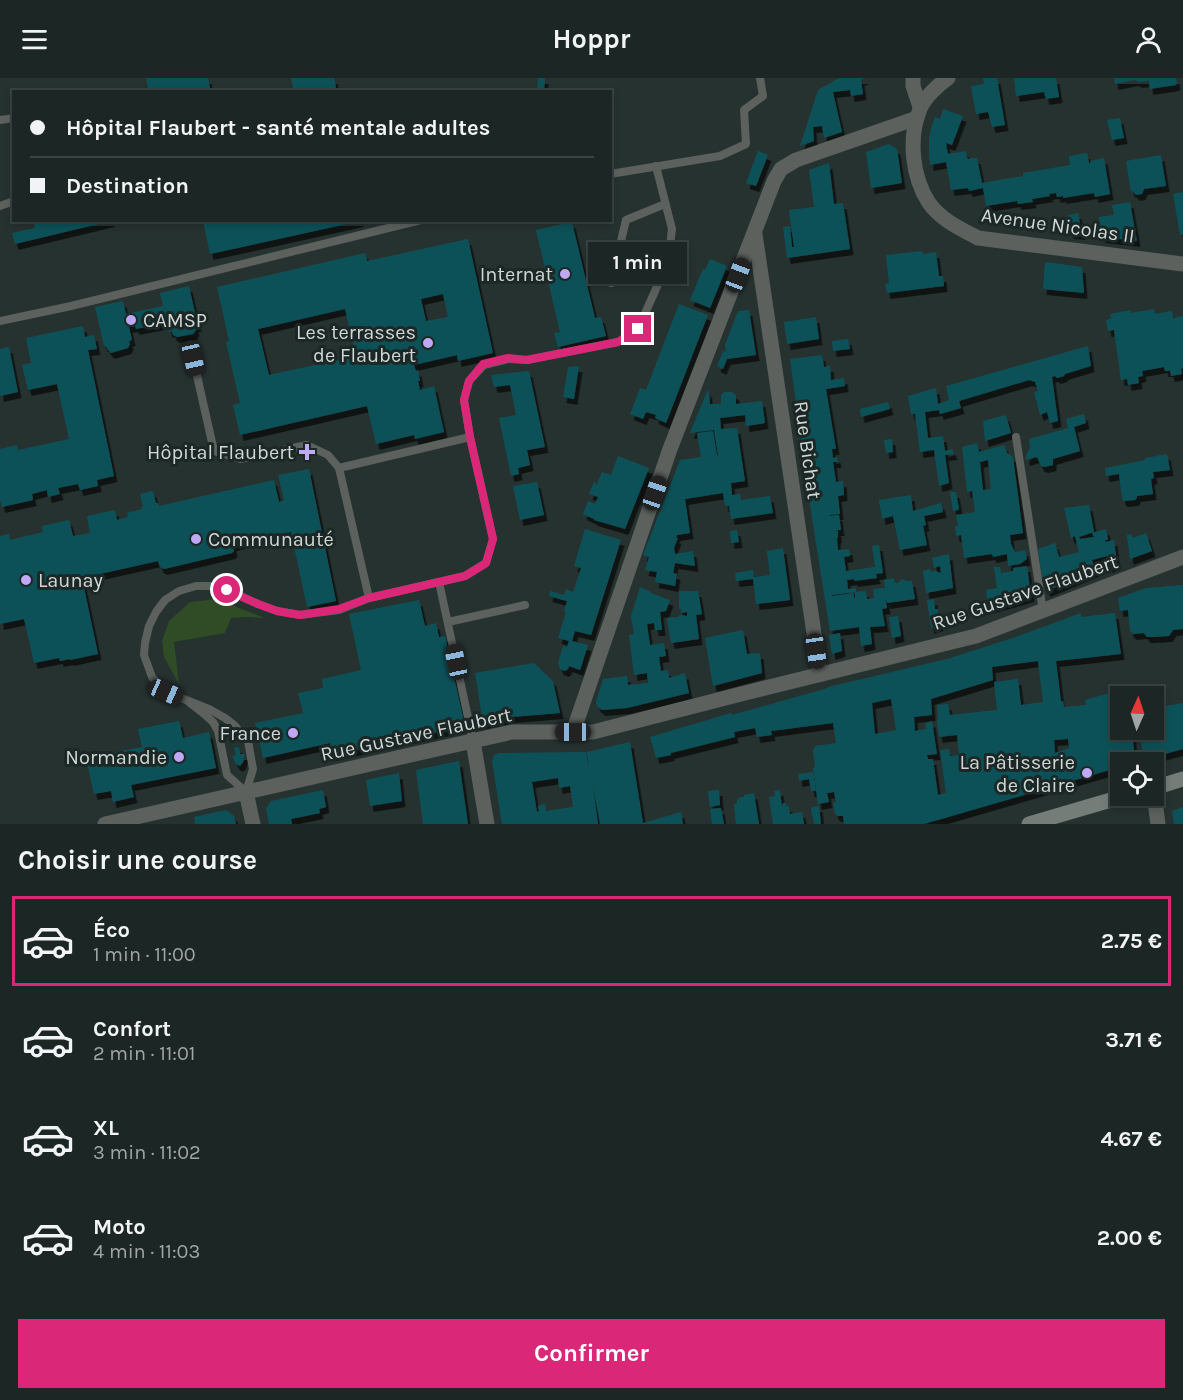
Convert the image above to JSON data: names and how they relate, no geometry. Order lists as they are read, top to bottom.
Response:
{
  "streets": {
    "street": ["Avenue Nicolas II", "Rue Bichat", "Rue Gustave Flaubert"]
  },
  "crossings": [
    ["Rue Bichat", "Rue Gustave Flaubert"]
  ],
  "places": {
    "other": [
      "Internat",
      "CAMSP",
      "Les terrasses de Flaubert",
      "Communauté",
      "Launay",
      "France",
      "Normandie",
      "La Pâtisserie de Claire"
    ],
    "health": ["Hôpital Flaubert"]
  },
  "north": "top",
  "page": {
    "header": "Hoppr",
    "banner": ["Hôpital Flaubert - santé mentale adultes", "Destination"],
    "bubble": "1 min",
    "heading": "Choisir une course",
    "list": [
      {
        "name": "Éco",
        "note": "1 min · 11:00",
        "value": "2.75 €"
      },
      {
        "name": "Confort",
        "note": "2 min · 11:01",
        "value": "3.71 €"
      },
      {
        "name": "XL",
        "note": "3 min · 11:02",
        "value": "4.67 €"
      },
      {
        "name": "Moto",
        "note": "4 min · 11:03",
        "value": "2.00 €"
      }
    ],
    "buttons": "Confirmer"
  }
}
